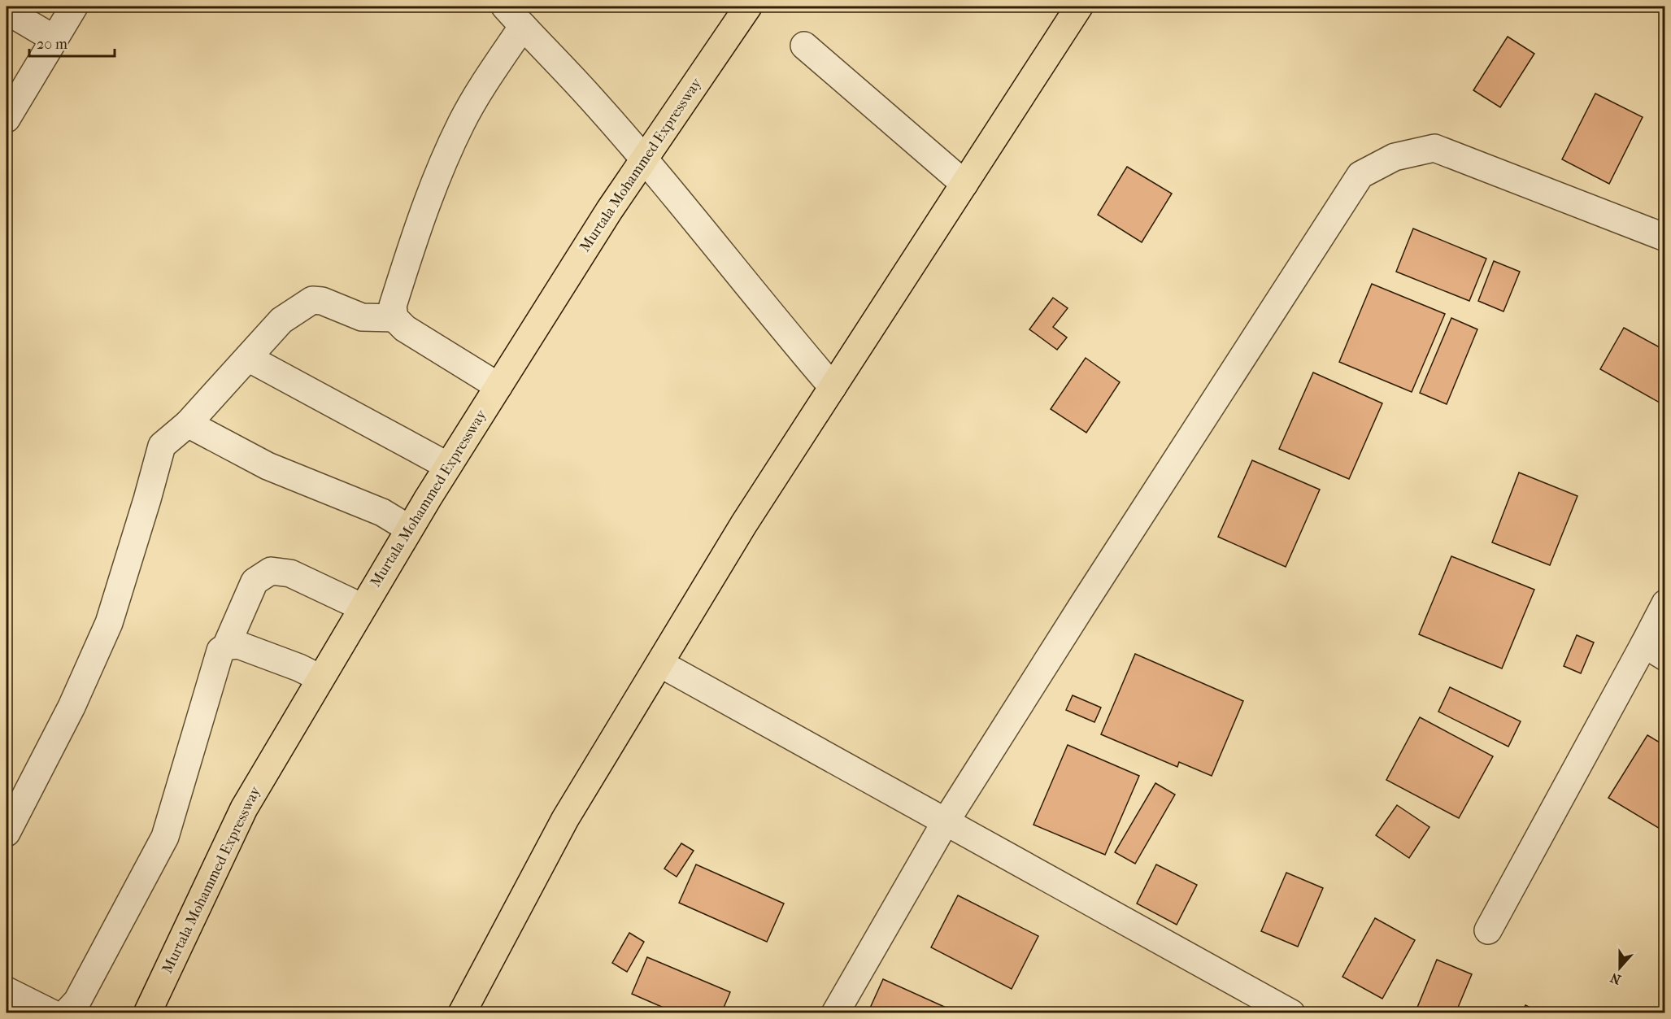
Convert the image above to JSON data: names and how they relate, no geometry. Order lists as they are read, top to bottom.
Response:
{
  "streets": {
    "main road": ["Murtala Mohammed Expressway"]
  },
  "scale_bar": "20 m",
  "north": "bottom"
}
